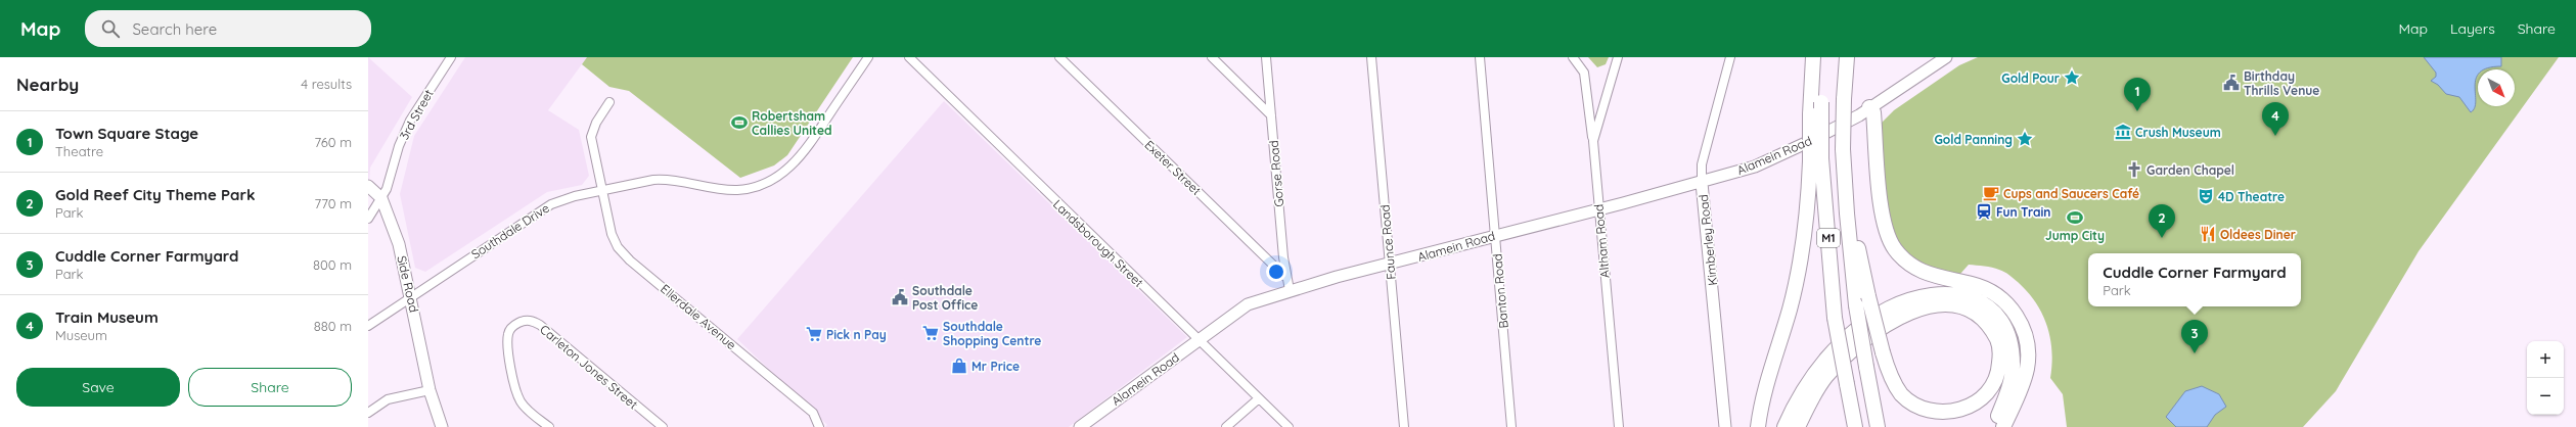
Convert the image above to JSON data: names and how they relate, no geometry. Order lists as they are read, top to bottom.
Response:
{
  "streets": {
    "highway": ["M1"],
    "main road": ["Alamein Road", "Kimberley Road", "Side Road"],
    "street": [
      "3rd Street",
      "Exeter Street",
      "Gorse Road",
      "Southdale Drive",
      "Altham Road",
      "Faunce Road",
      "Landsborough Street",
      "Banton Road",
      "Ellerdale Avenue",
      "Carleton Jones Street"
    ]
  },
  "crossings": [
    ["3rd Street", "Side Road"],
    ["Alamein Road", "Gorse Road"],
    ["Alamein Road", "Kimberley Road"],
    ["Alamein Road", "Altham Road"],
    ["Alamein Road", "Faunce Road"],
    ["Alamein Road", "Landsborough Street"],
    ["Alamein Road", "Banton Road"],
    ["Exeter Street", "Gorse Road"],
    ["Southdale Drive", "Side Road"],
    ["Southdale Drive", "Ellerdale Avenue"]
  ],
  "places": {
    "place": ["Gold Pour", "Gold Panning"],
    "public building": ["Birthday Thrills Venue", "Southdale Post Office"],
    "sports": ["Robertsham Callies United", "Jump City"],
    "museum": ["Crush Museum"],
    "church": ["Garden Chapel"],
    "cafe": ["Cups and Saucers Café"],
    "theatre": ["4D Theatre"],
    "station": ["Fun Train"],
    "restaurant": ["Oldees Diner"],
    "supermarket": ["Southdale Shopping Centre", "Pick n Pay"],
    "shop": ["Mr Price"]
  },
  "north": "bottom right",
  "page": {
    "header": "Map",
    "search": "Search here",
    "nav": ["Map", "Layers", "Share"],
    "heading": ["Nearby", "4 results"],
    "pins": [
      "1",
      "4",
      "2",
      "3"
    ],
    "list": [
      {
        "mark": "1",
        "name": "Town Square Stage",
        "note": "Theatre",
        "value": "760 m"
      },
      {
        "mark": "2",
        "name": "Gold Reef City Theme Park",
        "note": "Park",
        "value": "770 m"
      },
      {
        "mark": "3",
        "name": "Cuddle Corner Farmyard",
        "note": "Park",
        "value": "800 m"
      },
      {
        "mark": "4",
        "name": "Train Museum",
        "note": "Museum",
        "value": "880 m"
      }
    ],
    "popup": ["Cuddle Corner Farmyard", "Park"],
    "map_buttons": ["+", "−"],
    "buttons": ["Save", "Share"]
  }
}
